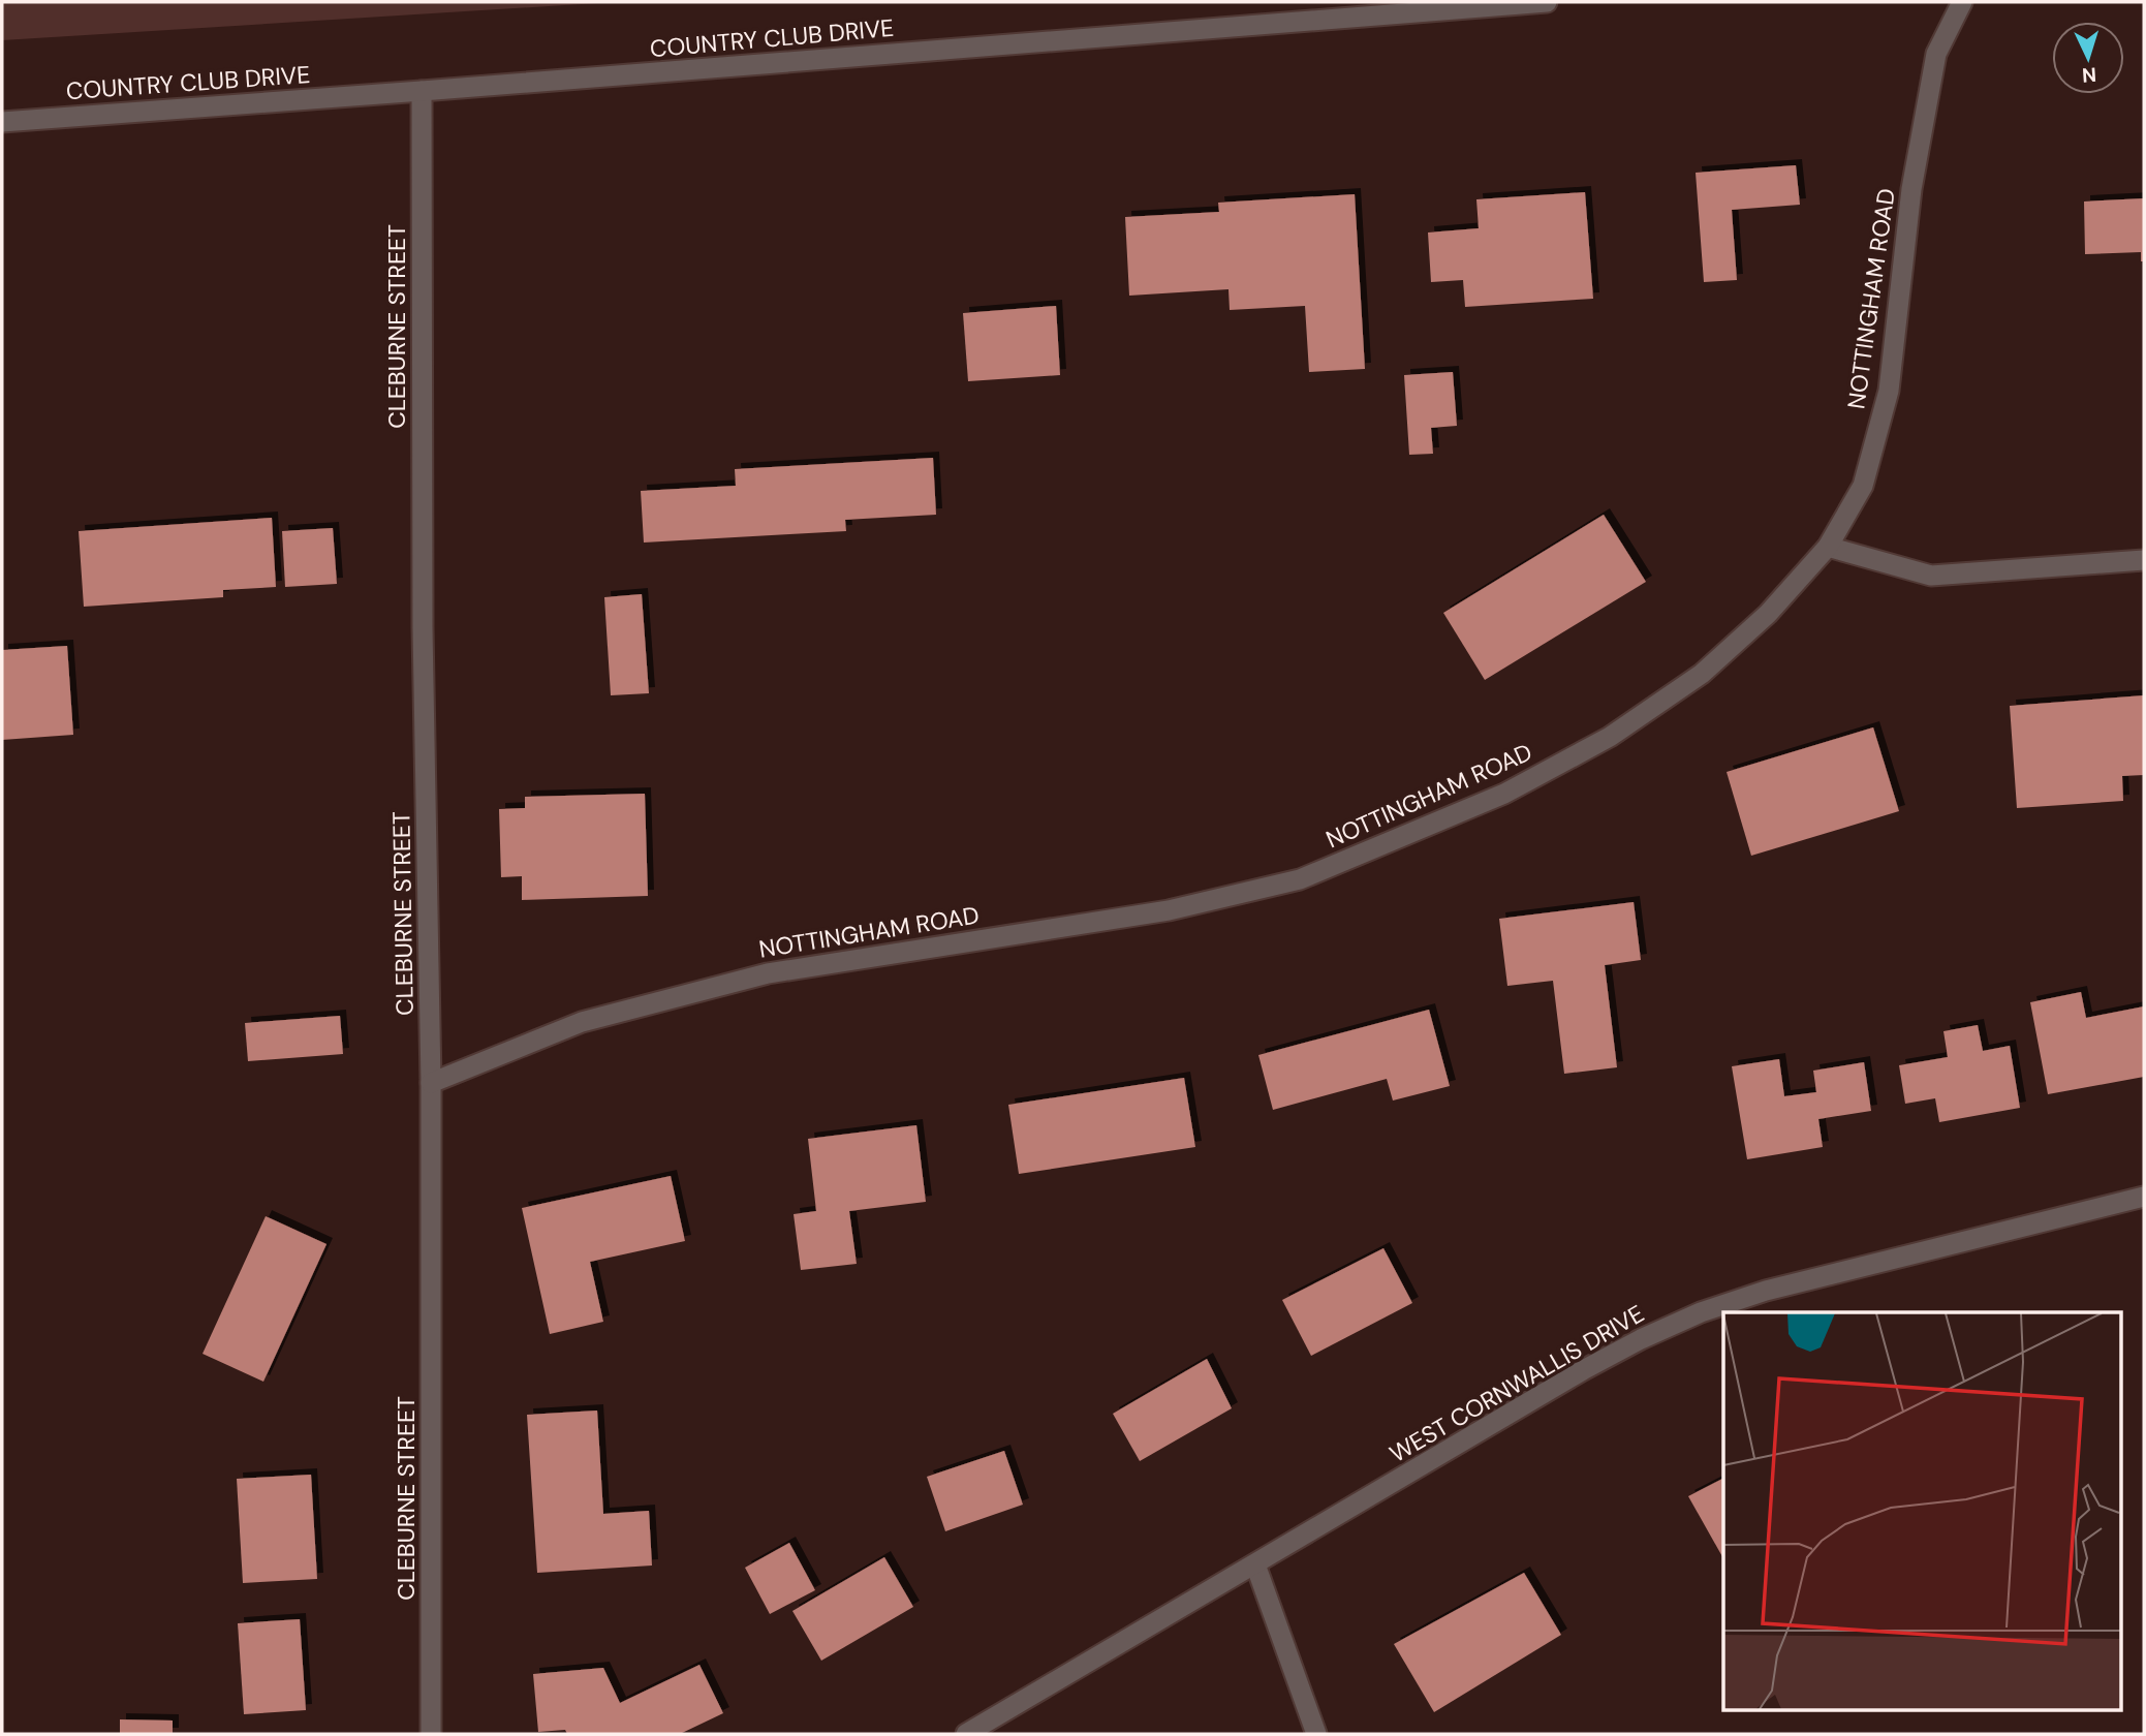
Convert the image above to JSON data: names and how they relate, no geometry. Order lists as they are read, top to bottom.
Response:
{
  "streets": {
    "street": [
      "COUNTRY CLUB DRIVE",
      "NOTTINGHAM ROAD",
      "CLEBURNE STREET",
      "WEST CORNWALLIS DRIVE"
    ]
  },
  "crossings": [
    ["COUNTRY CLUB DRIVE", "CLEBURNE STREET"],
    ["NOTTINGHAM ROAD", "CLEBURNE STREET"]
  ],
  "north": "bottom"
}
